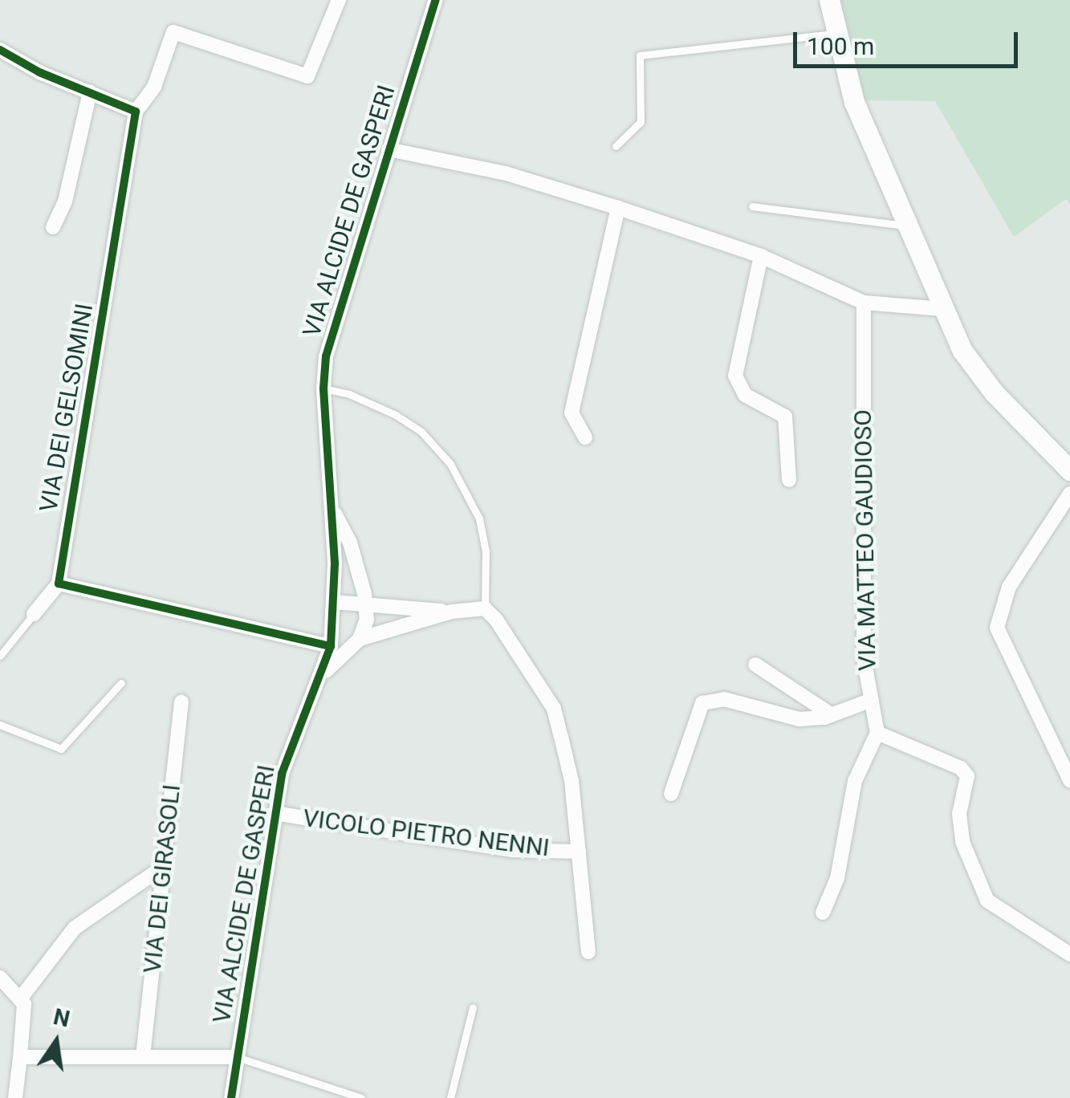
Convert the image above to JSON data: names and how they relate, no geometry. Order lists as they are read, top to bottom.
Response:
{
  "streets": {
    "street": [
      "VIA ALCIDE DE GASPERI",
      "VIA DEI GELSOMINI",
      "VIA MATTEO GAUDIOSO",
      "VICOLO PIETRO NENNI",
      "VIA DEI GIRASOLI"
    ]
  },
  "crossings": [
    ["VIA ALCIDE DE GASPERI", "VICOLO PIETRO NENNI"]
  ],
  "scale_bar": "100 m",
  "north": "top"
}
